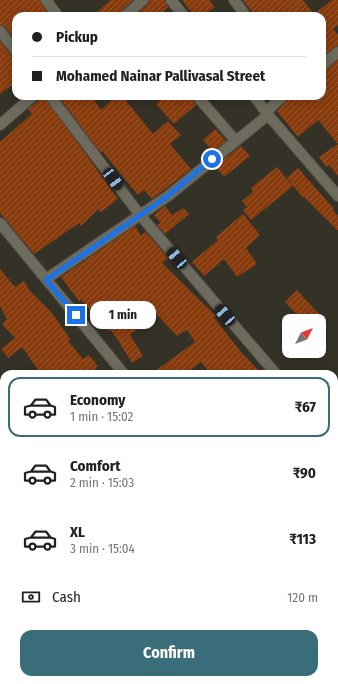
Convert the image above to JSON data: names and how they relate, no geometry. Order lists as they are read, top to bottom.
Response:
{
  "north": "top right",
  "page": {
    "banner": ["Pickup", "Mohamed Nainar Pallivasal Street"],
    "bubble": "1 min",
    "list": [
      {
        "name": "Economy",
        "note": "1 min · 15:02",
        "value": "₹67"
      },
      {
        "name": "Comfort",
        "note": "2 min · 15:03",
        "value": "₹90"
      },
      {
        "name": "XL",
        "note": "3 min · 15:04",
        "value": "₹113"
      }
    ],
    "pay": ["Cash", "120 m"],
    "buttons": "Confirm"
  }
}
